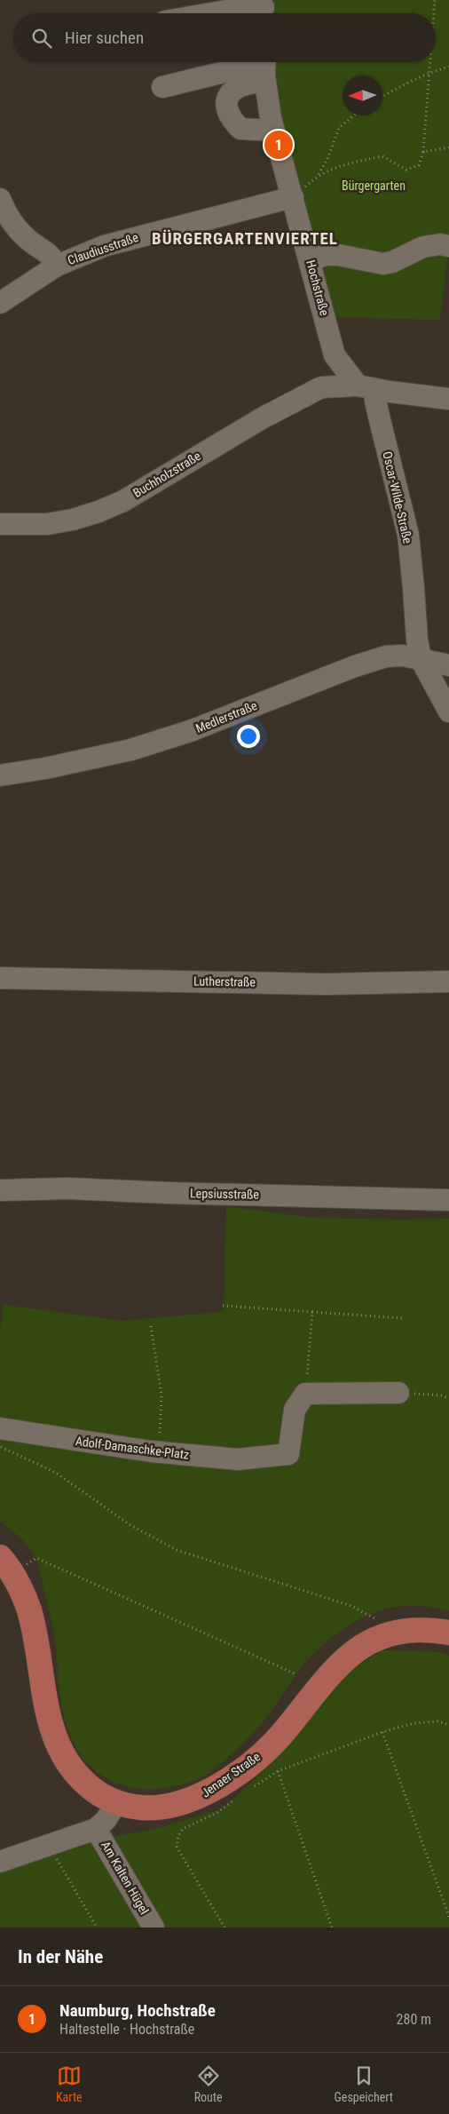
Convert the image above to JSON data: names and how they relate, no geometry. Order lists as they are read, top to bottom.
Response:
{
  "streets": {
    "main road": ["Jenaer Straße"],
    "street": [
      "Claudiusstraße",
      "Hochstraße",
      "Buchholzstraße",
      "Oscar-Wilde-Straße",
      "Medlerstraße",
      "Lutherstraße",
      "Lepsiusstraße",
      "Adolf-Damaschke-Platz",
      "Am Kalten Hügel"
    ]
  },
  "crossings": [
    ["Claudiusstraße", "Hochstraße"],
    ["Hochstraße", "Buchholzstraße"],
    ["Hochstraße", "Oscar-Wilde-Straße"],
    ["Buchholzstraße", "Oscar-Wilde-Straße"],
    ["Oscar-Wilde-Straße", "Medlerstraße"]
  ],
  "districts": ["BÜRGERGARTENVIERTEL"],
  "parks": ["Bürgergarten"],
  "north": "left",
  "page": {
    "search": "Hier suchen",
    "pins": "1",
    "heading": "In der Nähe",
    "list": [
      {
        "mark": "1",
        "name": "Naumburg, Hochstraße",
        "note": "Haltestelle · Hochstraße",
        "value": "280 m"
      }
    ],
    "nav": ["Karte", "Route", "Gespeichert"]
  }
}
